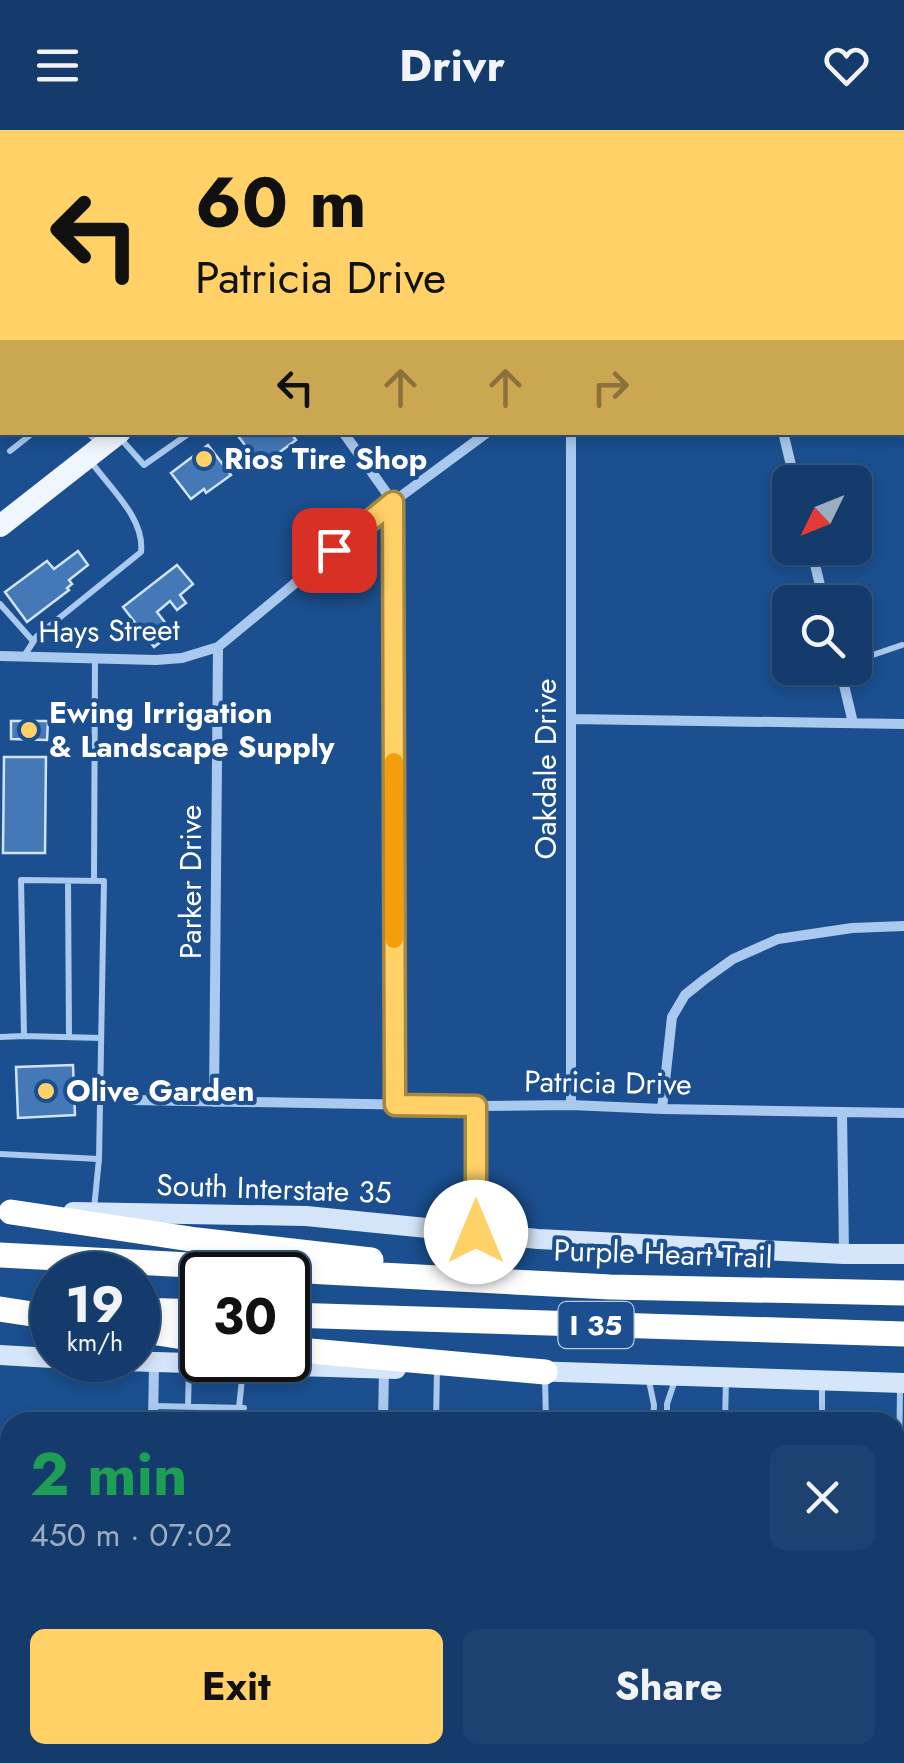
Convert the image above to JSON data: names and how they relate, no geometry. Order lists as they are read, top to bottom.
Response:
{
  "streets": {
    "highway": ["Purple Heart Trail", "I 35"],
    "main road": ["South Interstate 35"],
    "street": [
      "Hays Street",
      "Oakdale Drive",
      "Parker Drive",
      "Patricia Drive"
    ]
  },
  "crossings": [
    ["Hays Street", "Parker Drive"],
    ["Oakdale Drive", "Patricia Drive"],
    ["Parker Drive", "Patricia Drive"]
  ],
  "places": ["Rios Tire Shop", "Ewing Irrigation & Landscape Supply", "Olive Garden"],
  "north": "bottom left",
  "page": {
    "header": "Drivr",
    "turn": ["60 m", "Patricia Drive"],
    "speed": "19 km/h",
    "limit": "30",
    "heading": ["2 min", "450 m · 07:02"],
    "buttons": ["Exit", "Share"]
  }
}
